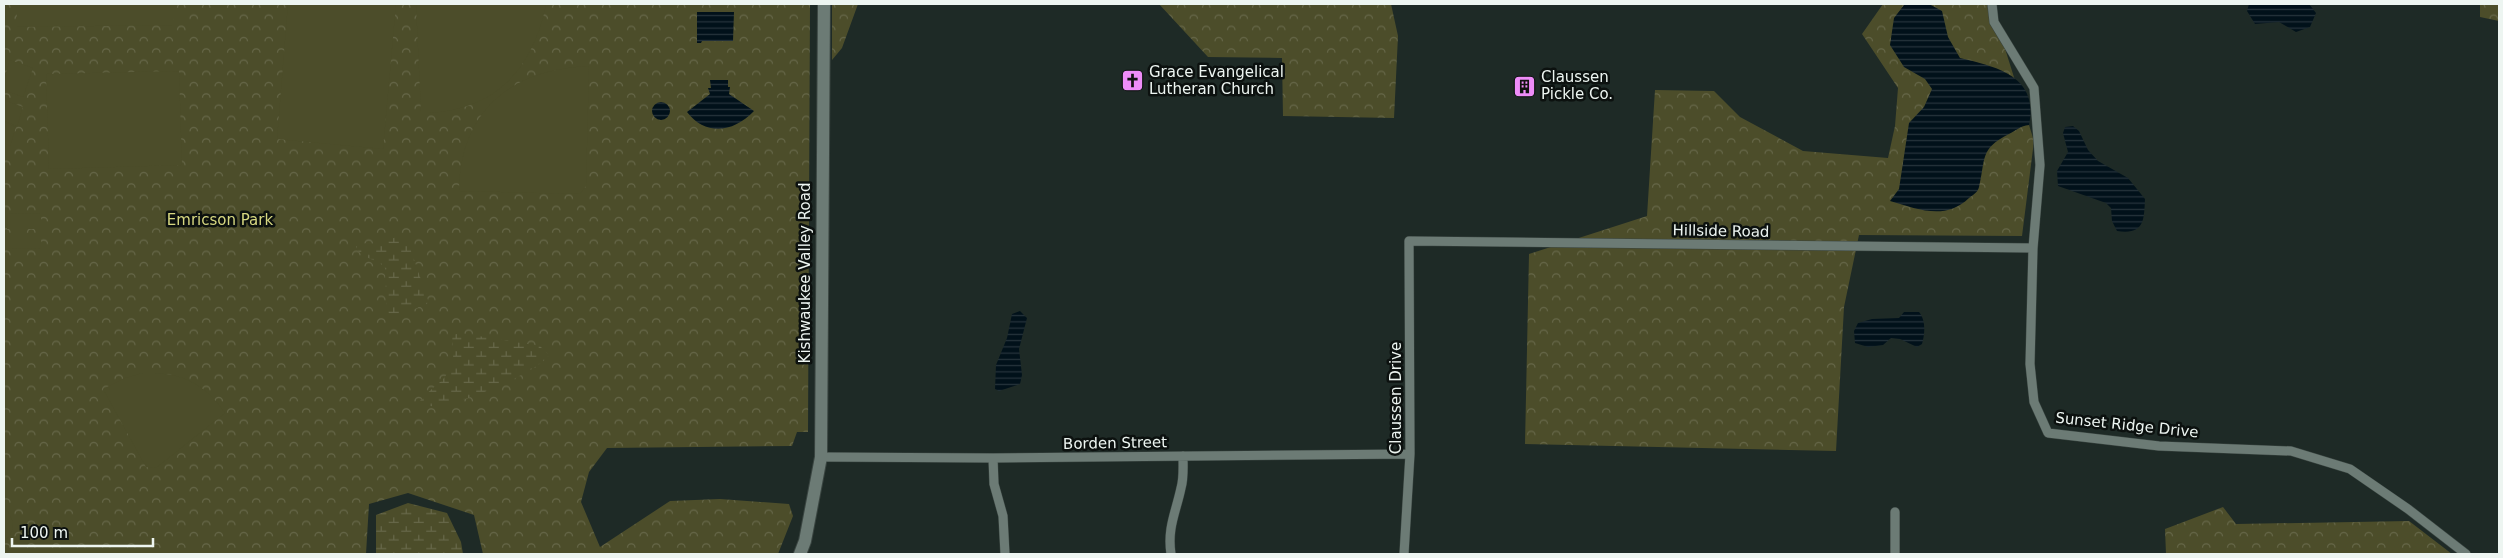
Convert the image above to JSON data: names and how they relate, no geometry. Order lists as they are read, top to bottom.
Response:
{
  "streets": {
    "street": [
      "Hillside Road",
      "Kishwaukee Valley Road",
      "Claussen Drive",
      "Sunset Ridge Drive",
      "Borden Street"
    ]
  },
  "crossings": [
    ["Hillside Road", "Claussen Drive"],
    ["Hillside Road", "Sunset Ridge Drive"],
    ["Kishwaukee Valley Road", "Borden Street"],
    ["Claussen Drive", "Borden Street"]
  ],
  "parks": ["Emricson Park"],
  "places": {
    "church": ["Grace Evangelical Lutheran Church"],
    "building": ["Claussen Pickle Co."]
  },
  "scale_bar": "100 m"
}
